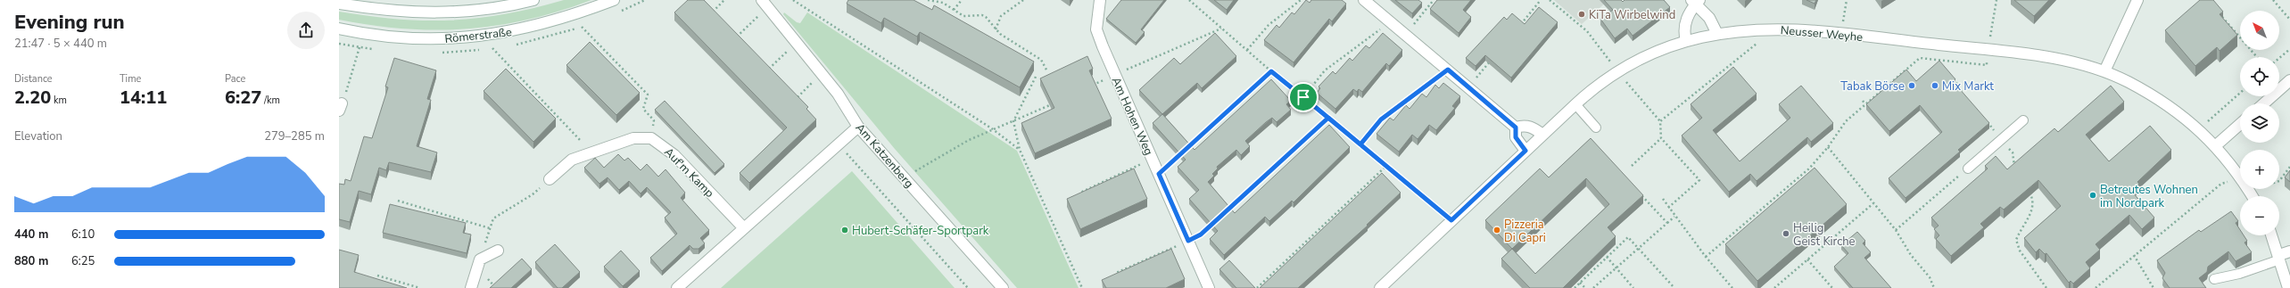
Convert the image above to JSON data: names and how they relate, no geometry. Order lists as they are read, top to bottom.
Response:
{
  "streets": {
    "street": [
      "Neusser Weyhe",
      "Römerstraße",
      "Am Hohen Weg",
      "Am Katzenberg",
      "Auf'm Kamp"
    ]
  },
  "places": [
    "KiTa Wirbelwind",
    "Tabak Börse",
    "Mix Markt",
    "Betreutes Wohnen im Nordpark",
    "Hubert-Schäfer-Sportpark",
    "Pizzeria Di Capri",
    "Heilig Geist Kirche"
  ],
  "north": "top left",
  "page": {
    "heading": ["Evening run", "21:47 · 5 × 440 m"],
    "map_buttons": ["+", "−"],
    "stats": [
      ["Distance", "2.20 km"],
      ["Time", "14:11"],
      ["Pace", "6:27 /km"]
    ],
    "chart": ["Elevation", "279–285 m"],
    "list": [
      {
        "name": "440 m",
        "note": "6:10"
      },
      {
        "name": "880 m",
        "note": "6:25"
      }
    ]
  }
}
